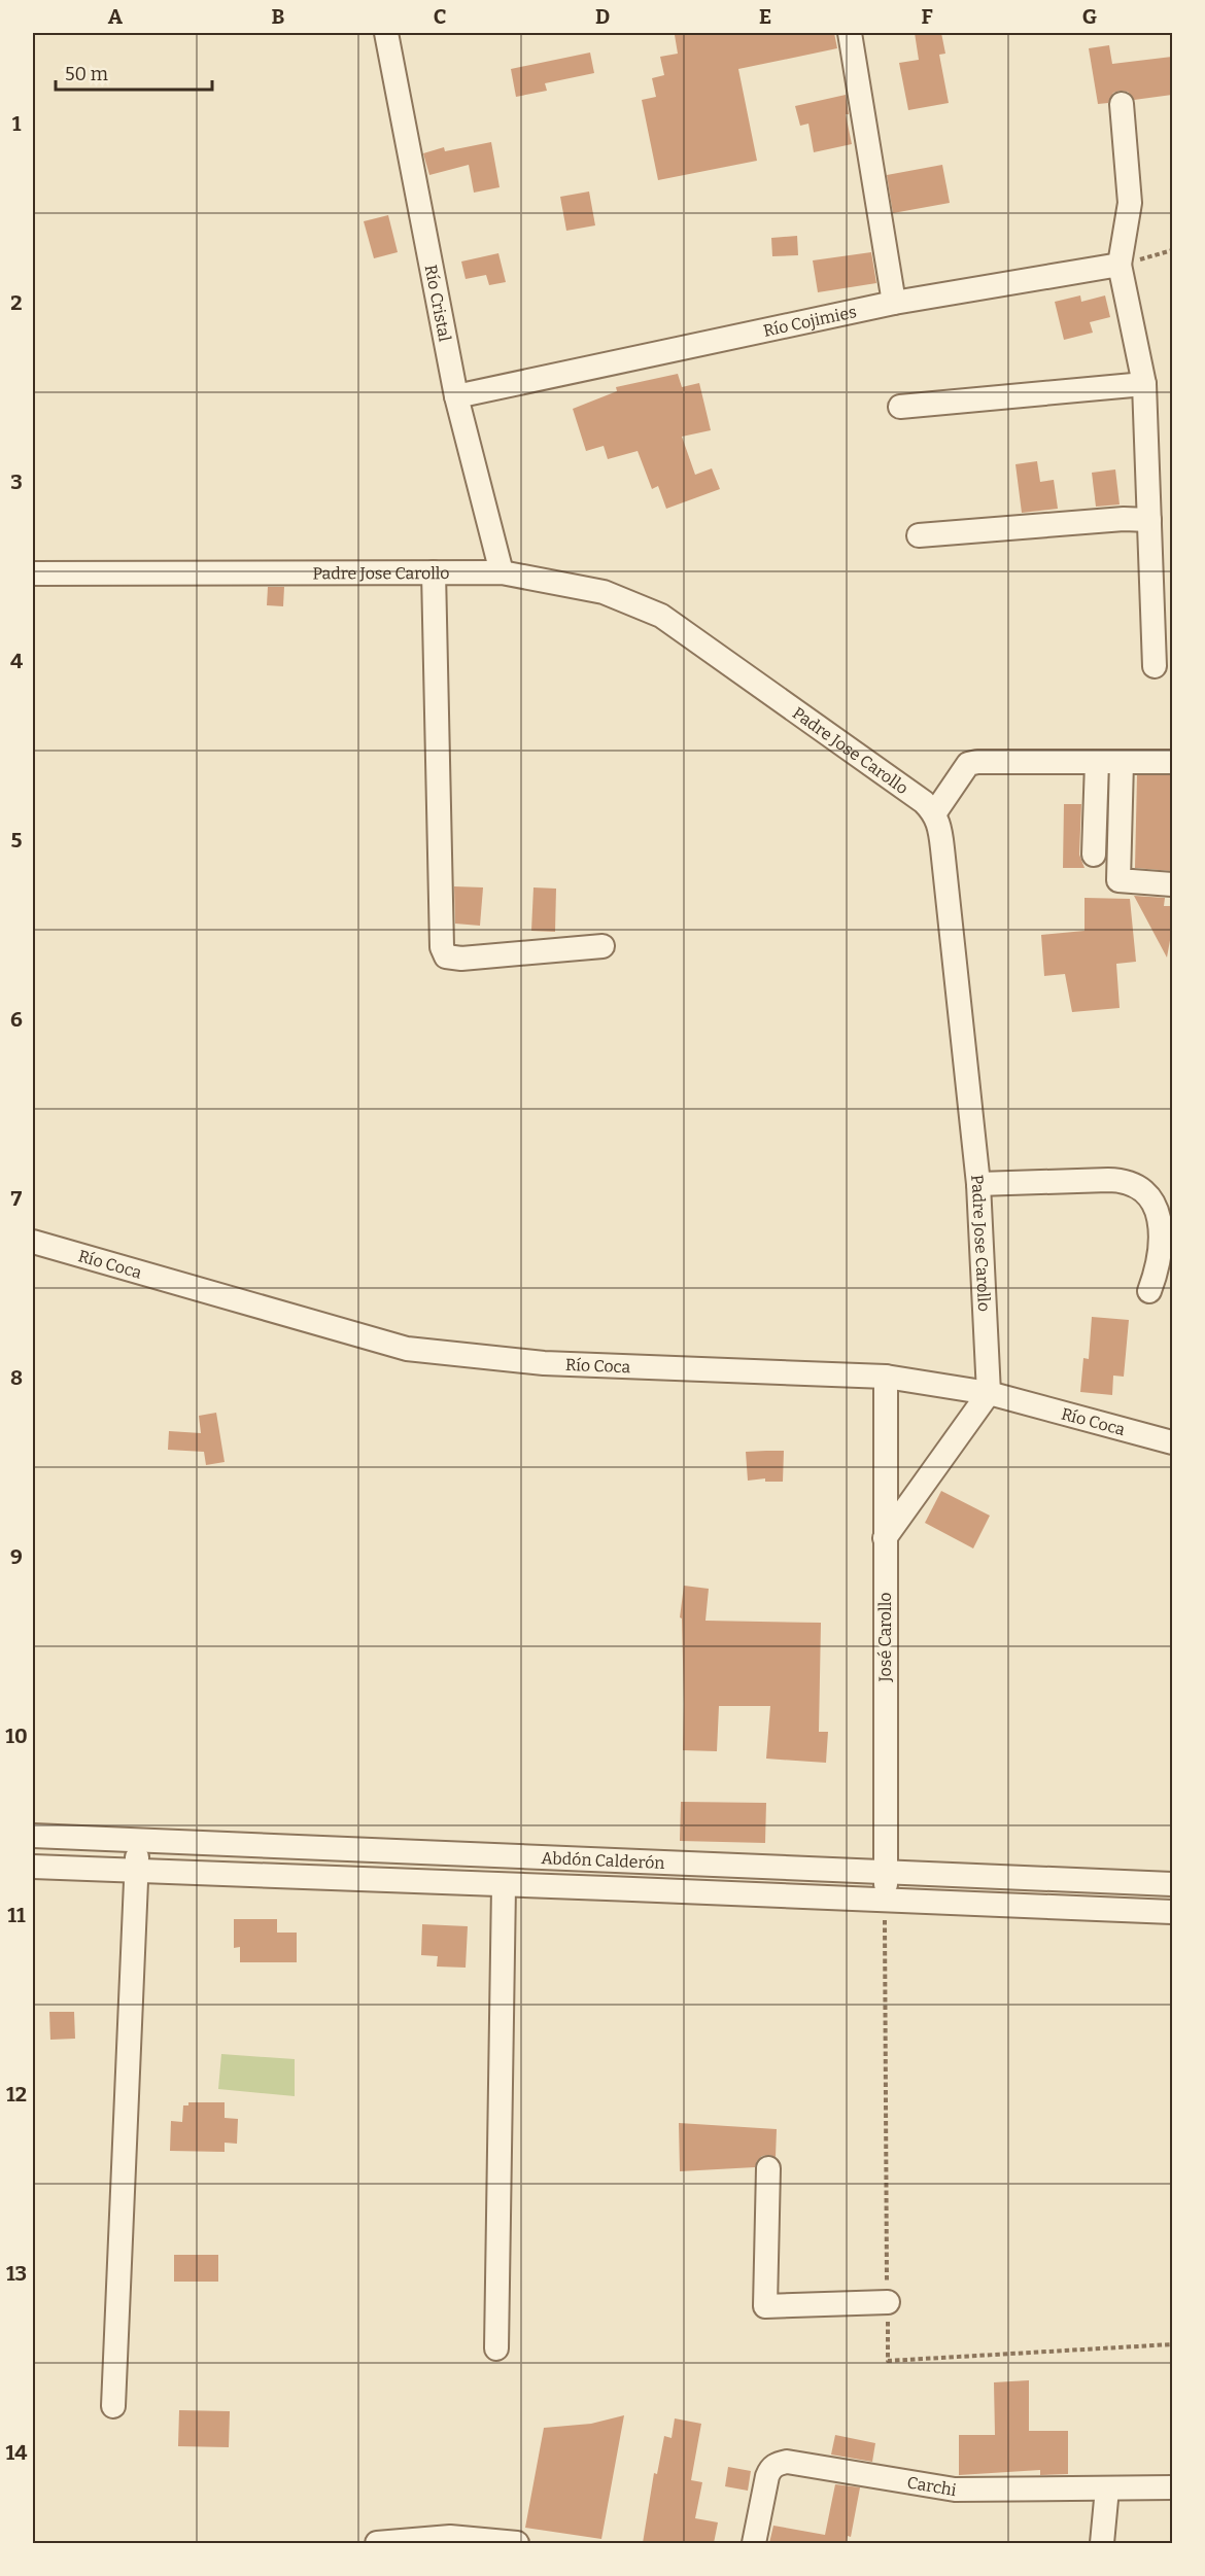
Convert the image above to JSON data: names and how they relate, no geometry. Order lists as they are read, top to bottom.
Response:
{
  "streets": {
    "street": [
      "Río Cristal",
      "Río Cojimies",
      "Padre Jose Carollo",
      "Río Coca",
      "José Carollo",
      "Abdón Calderón",
      "Carchi"
    ]
  },
  "crossings": [
    ["Río Cristal", "Río Cojimies"],
    ["Río Cristal", "Padre Jose Carollo"],
    ["Padre Jose Carollo", "Río Coca"],
    ["Río Coca", "José Carollo"],
    ["José Carollo", "Abdón Calderón"]
  ],
  "scale_bar": "50 m",
  "grid": {
    "columns": [
      "A",
      "B",
      "C",
      "D",
      "E",
      "F",
      "G"
    ],
    "rows": [
      "1",
      "2",
      "3",
      "4",
      "5",
      "6",
      "7",
      "8",
      "9",
      "10",
      "11",
      "12",
      "13",
      "14"
    ]
  }
}
